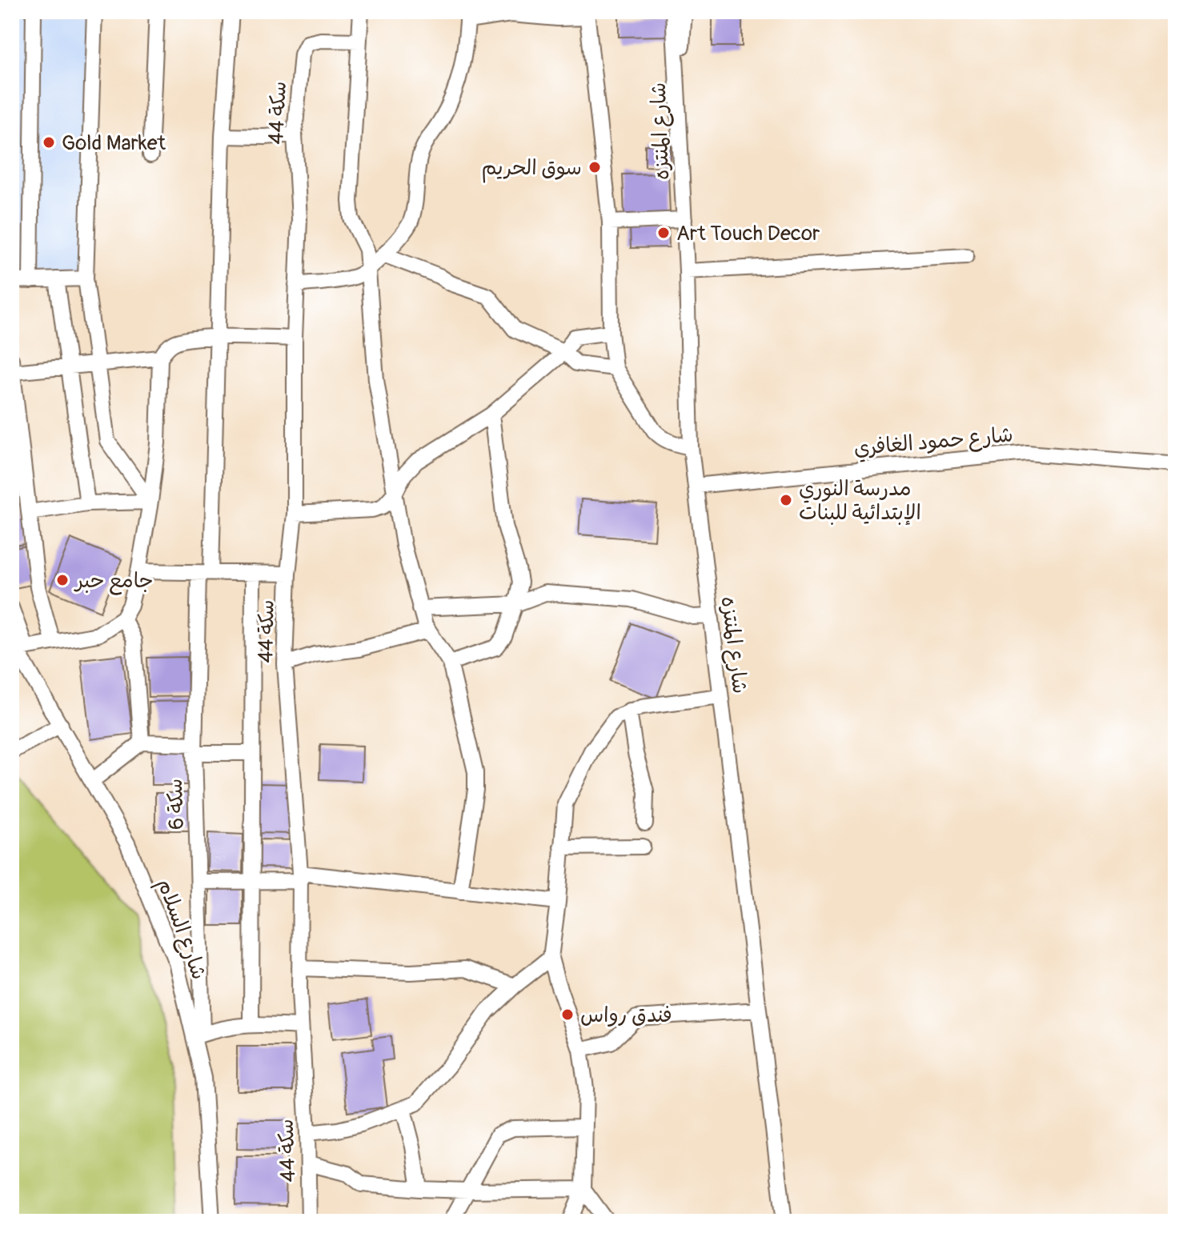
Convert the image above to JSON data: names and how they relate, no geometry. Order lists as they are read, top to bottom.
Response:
{
  "streets": {
    "street": [
      "سكة 44",
      "شارع المنتزه",
      "شارع حمود الغافري",
      "سكة 6",
      "شارع السلام"
    ]
  },
  "crossings": [
    ["شارع المنتزه", "شارع حمود الغافري"],
    ["سكة 6", "شارع السلام"]
  ],
  "places": [
    "Gold Market",
    "سوق الحريم",
    "Art Touch Decor",
    "مدرسة النوري الإبتدائية للبنات",
    "جامع حبر",
    "فندق رواس"
  ]
}
